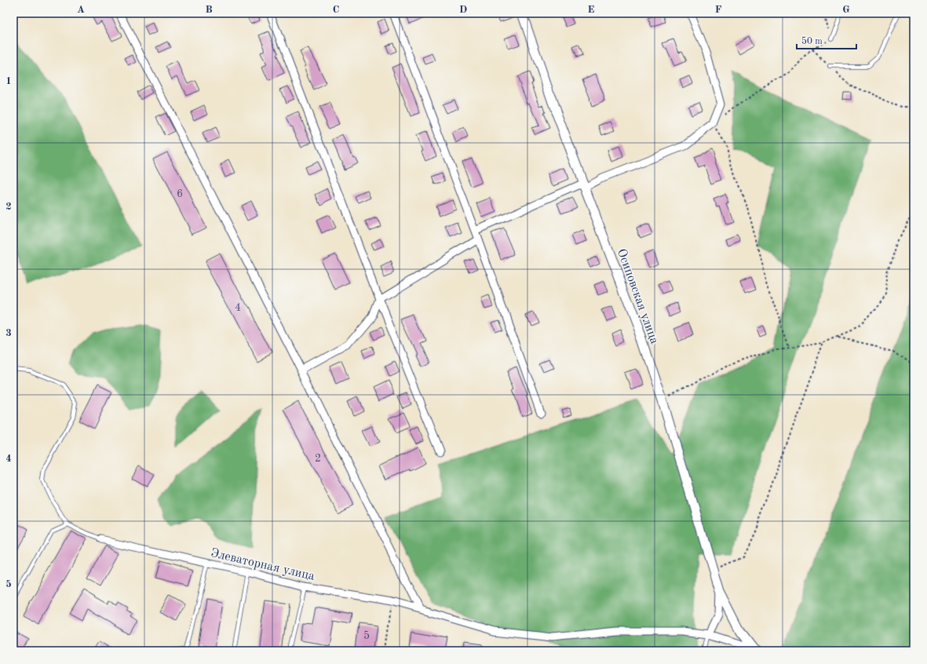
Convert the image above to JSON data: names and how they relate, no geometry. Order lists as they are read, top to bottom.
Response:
{
  "streets": {
    "street": ["Осиповская улица", "Элеваторная улица"]
  },
  "house_numbers": [
    "6",
    "4",
    "2",
    "5"
  ],
  "scale_bar": "50 m",
  "grid": {
    "columns": [
      "A",
      "B",
      "C",
      "D",
      "E",
      "F",
      "G"
    ],
    "rows": [
      "1",
      "2",
      "3",
      "4",
      "5"
    ]
  }
}
